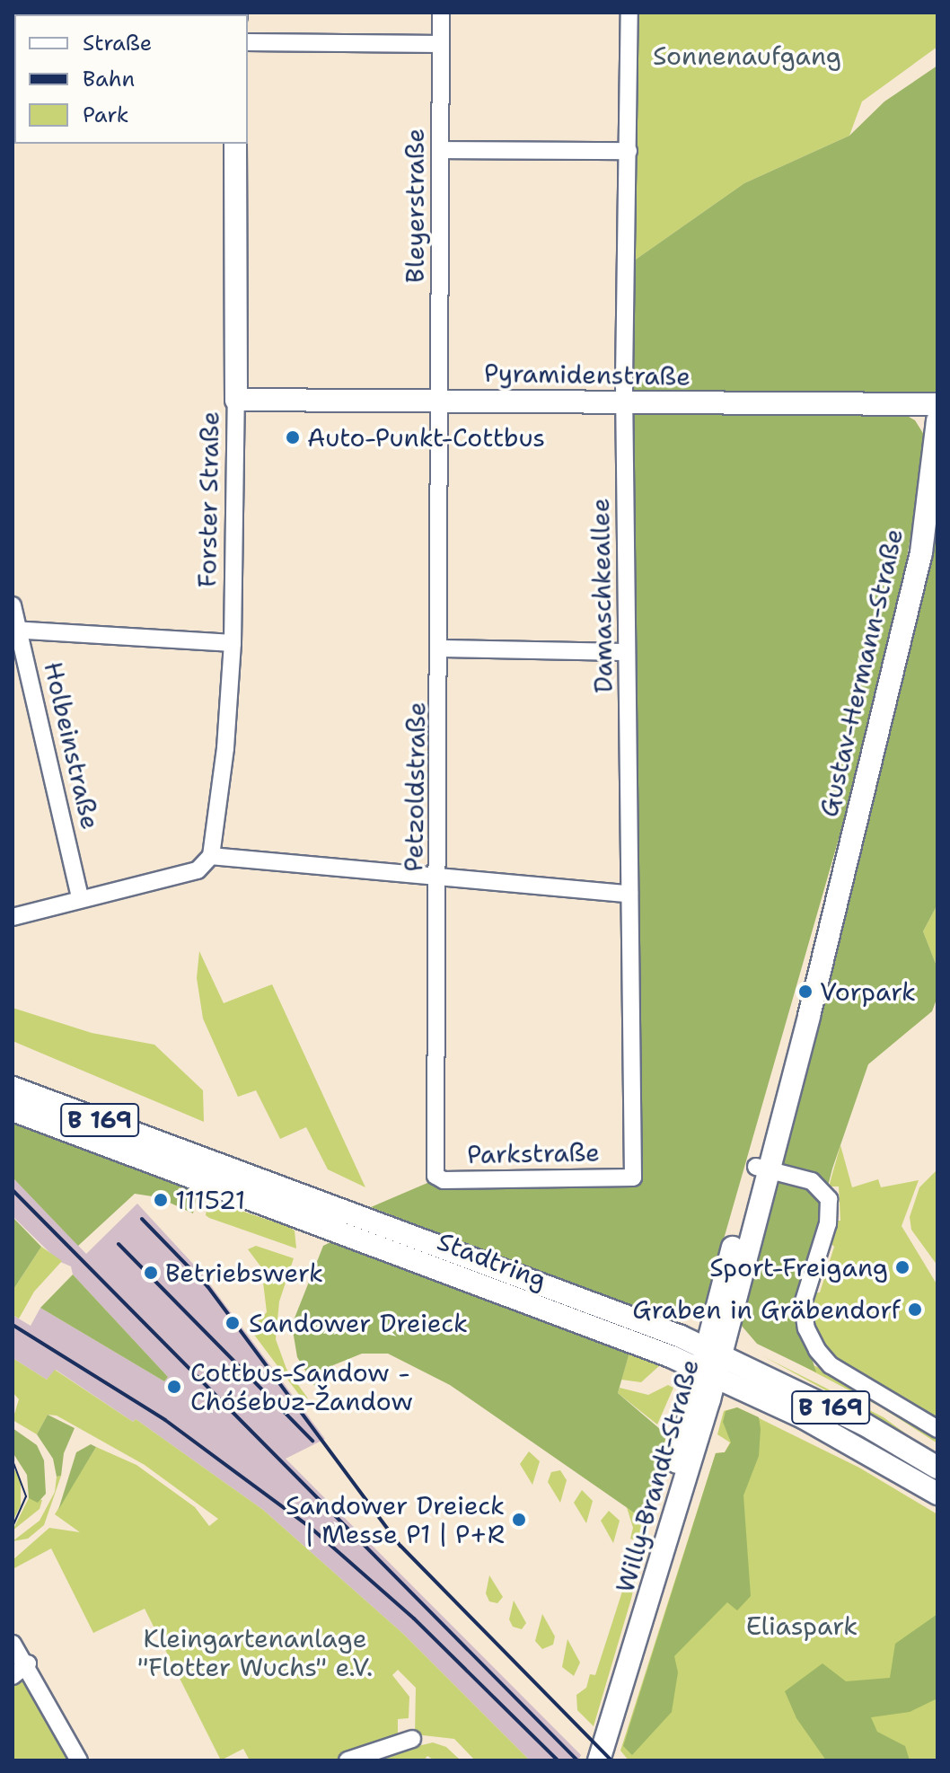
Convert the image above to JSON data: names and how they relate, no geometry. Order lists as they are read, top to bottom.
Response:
{
  "streets": {
    "main road": [
      "Pyramidenstraße",
      "Forster Straße",
      "Gustav-Hermann-Straße",
      "B 169",
      "Stadtring",
      "Willy-Brandt-Straße"
    ],
    "street": [
      "Bleyerstraße",
      "Damaschkeallee",
      "Holbeinstraße",
      "Petzoldstraße",
      "Parkstraße"
    ]
  },
  "crossings": [
    ["Bleyerstraße", "Pyramidenstraße"],
    ["Bleyerstraße", "Petzoldstraße"],
    ["Pyramidenstraße", "Forster Straße"],
    ["Pyramidenstraße", "Damaschkeallee"],
    ["Pyramidenstraße", "Petzoldstraße"],
    ["Damaschkeallee", "Parkstraße"],
    ["Gustav-Hermann-Straße", "Stadtring"],
    ["Gustav-Hermann-Straße", "Willy-Brandt-Straße"],
    ["Petzoldstraße", "Parkstraße"],
    ["Stadtring", "Willy-Brandt-Straße"]
  ],
  "parks": ["Sonnenaufgang", "Eliaspark", "Kleingartenanlage \"Flotter Wuchs\" e.V."],
  "places": [
    "Auto-Punkt-Cottbus",
    "Vorpark",
    "111521",
    "Sport-Freigang",
    "Betriebswerk",
    "Graben in Gräbendorf",
    "Sandower Dreieck",
    "Cottbus-Sandow - Chóśebuz-Žandow",
    "Sandower Dreieck | Messe P1 | P+R"
  ],
  "legend": ["Straße", "Bahn", "Park"]
}
